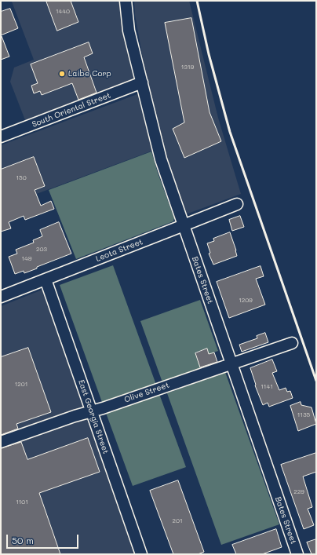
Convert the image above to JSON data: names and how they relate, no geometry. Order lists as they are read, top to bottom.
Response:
{
  "streets": {
    "street": [
      "South Oriental Street",
      "Leota Street",
      "Bates Street",
      "Olive Street",
      "East Georgia Street"
    ]
  },
  "crossings": [
    ["South Oriental Street", "Bates Street"],
    ["Leota Street", "Bates Street"],
    ["Leota Street", "East Georgia Street"],
    ["Bates Street", "Olive Street"],
    ["Olive Street", "East Georgia Street"]
  ],
  "places": ["Laibe Corp"],
  "house_numbers": [
    "1440",
    "1319",
    "150",
    "203",
    "149",
    "1209",
    "1201",
    "1141",
    "1135",
    "229",
    "1101",
    "201"
  ],
  "scale_bar": "50 m"
}
